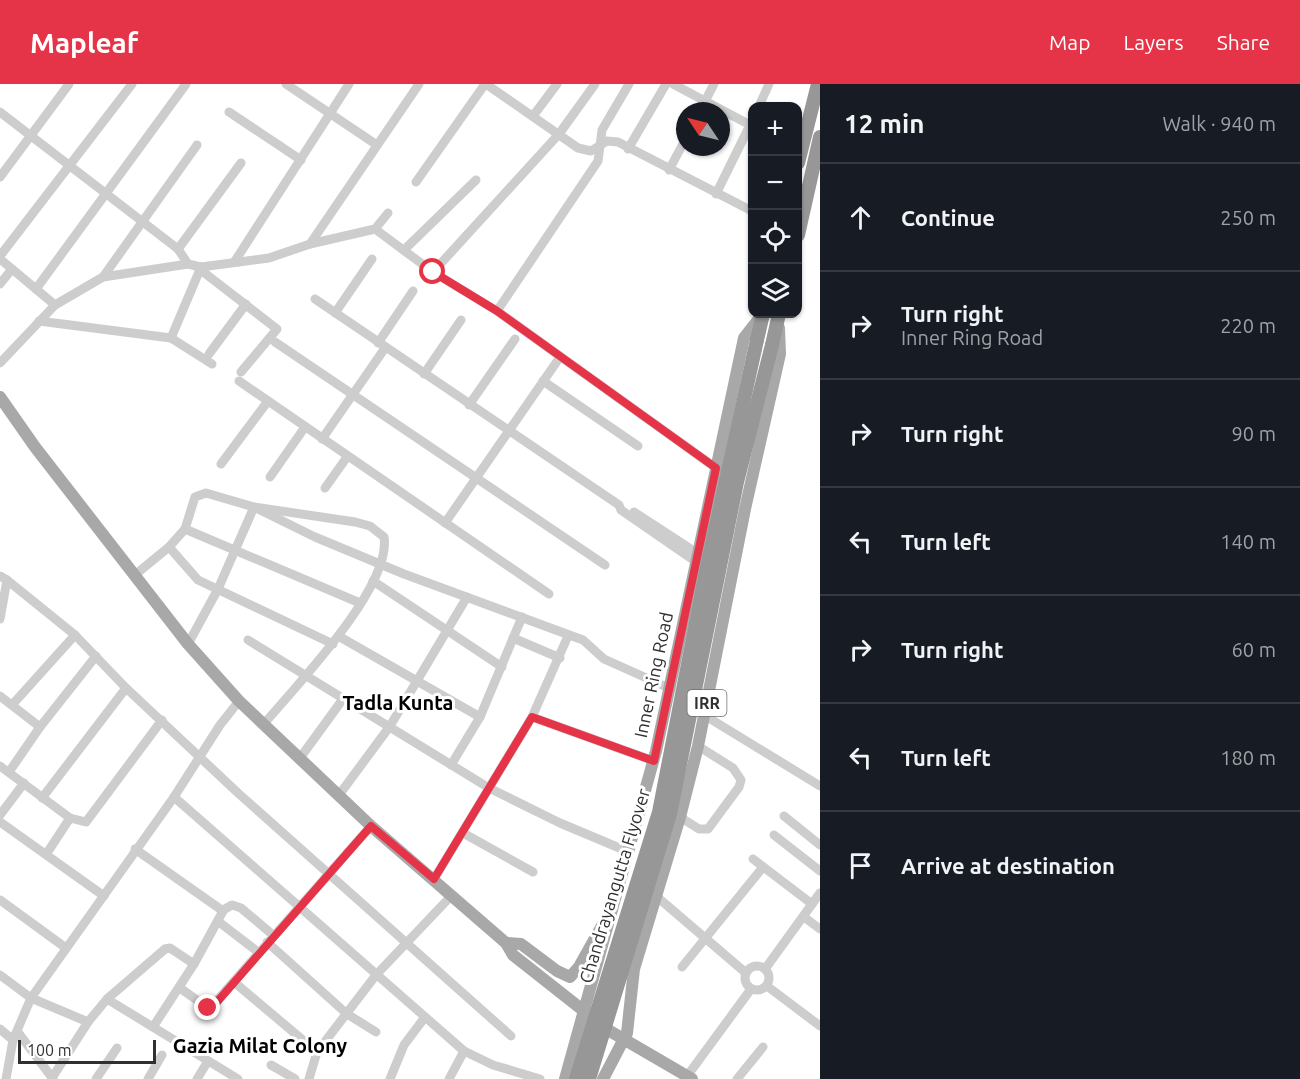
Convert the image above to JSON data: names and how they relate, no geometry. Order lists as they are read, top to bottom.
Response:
{
  "streets": {
    "highway": ["IRR", "Chandrayangutta Flyover"],
    "main road": ["Inner Ring Road"]
  },
  "districts": ["Tadla Kunta", "Gazia Milat Colony"],
  "scale_bar": "100 m",
  "north": "top left",
  "page": {
    "header": "Mapleaf",
    "nav": ["Map", "Layers", "Share"],
    "heading": ["12 min", "Walk · 940 m"],
    "map_buttons": ["+", "−"],
    "list": [
      ["Continue", "250 m"],
      ["Turn right", "Inner Ring Road", "220 m"],
      ["Turn right", "90 m"],
      ["Turn left", "140 m"],
      ["Turn right", "60 m"],
      ["Turn left", "180 m"],
      "Arrive at destination"
    ],
    "scale": "100 m"
  }
}
